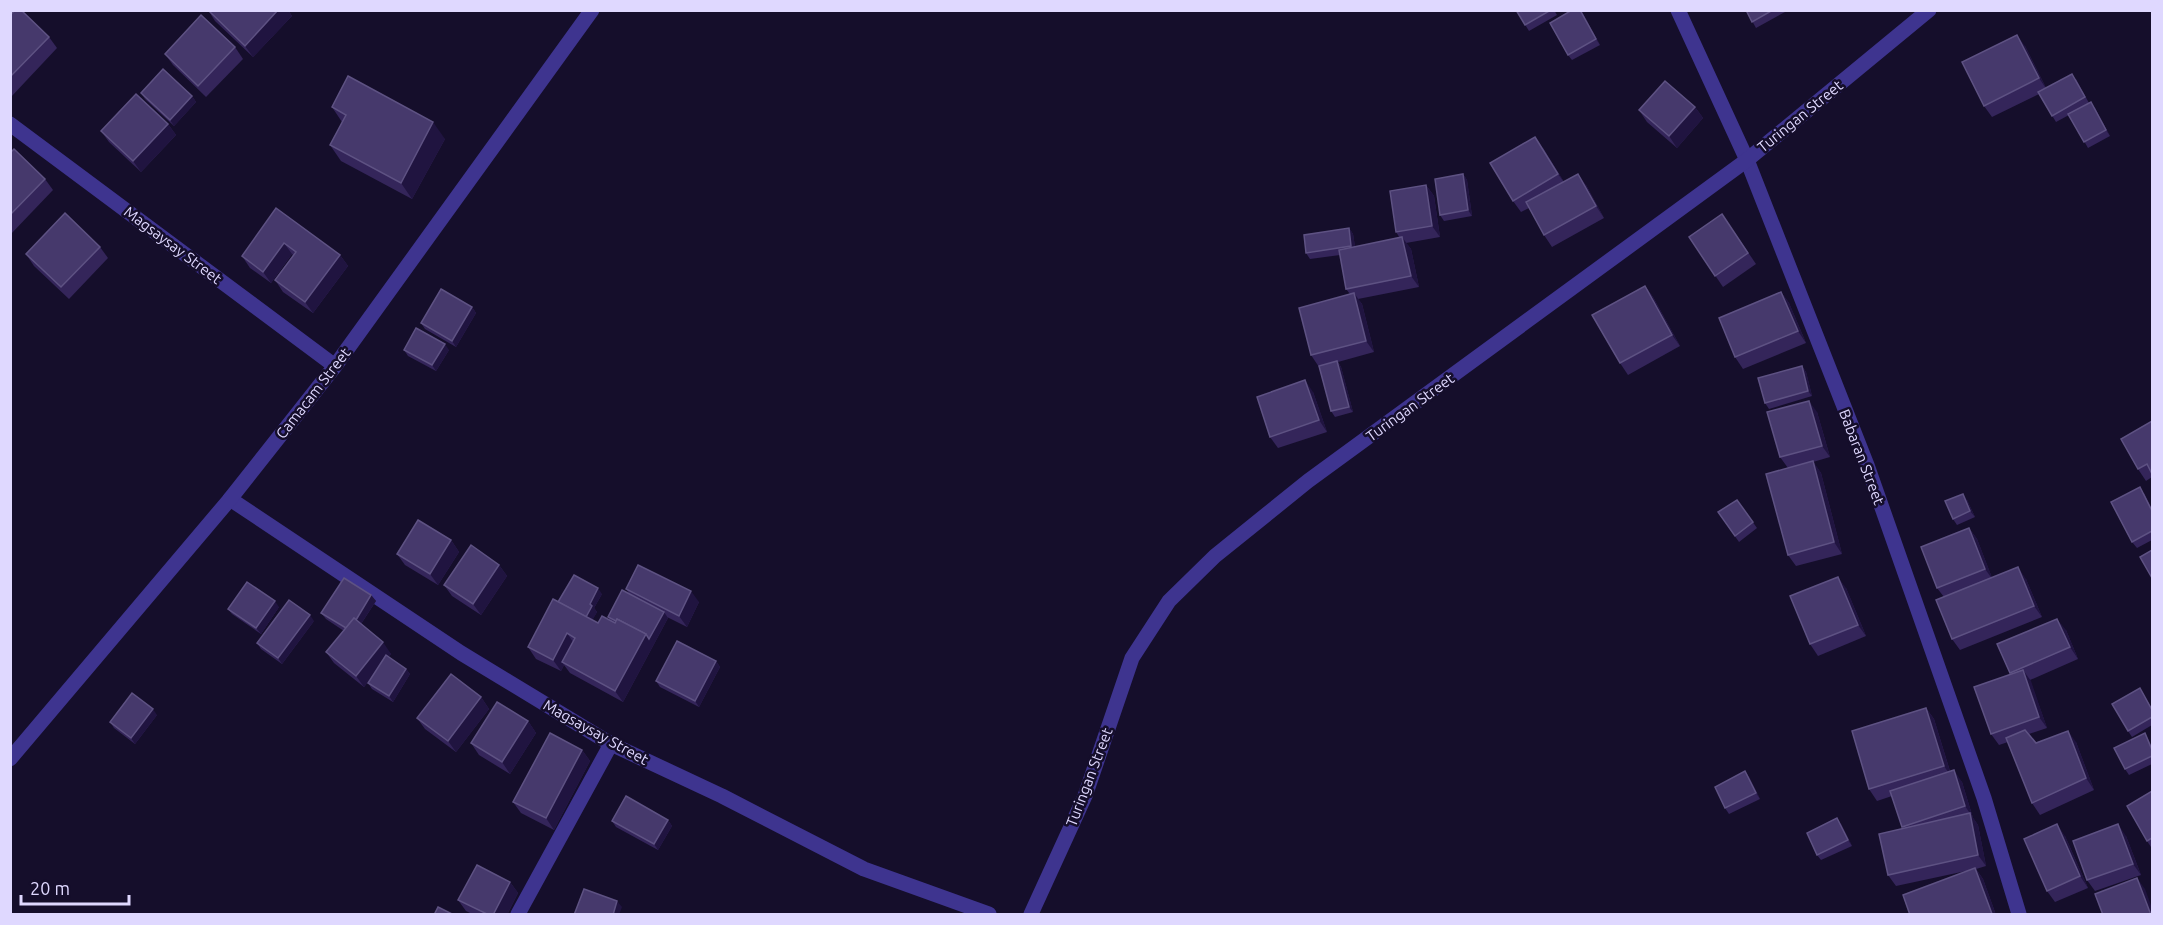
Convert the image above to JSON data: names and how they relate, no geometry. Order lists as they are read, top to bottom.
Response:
{
  "streets": {
    "street": [
      "Turingan Street",
      "Magsaysay Street",
      "Camacam Street",
      "Babaran Street"
    ]
  },
  "crossings": [
    ["Turingan Street", "Babaran Street"],
    ["Magsaysay Street", "Camacam Street"]
  ],
  "scale_bar": "20 m"
}
